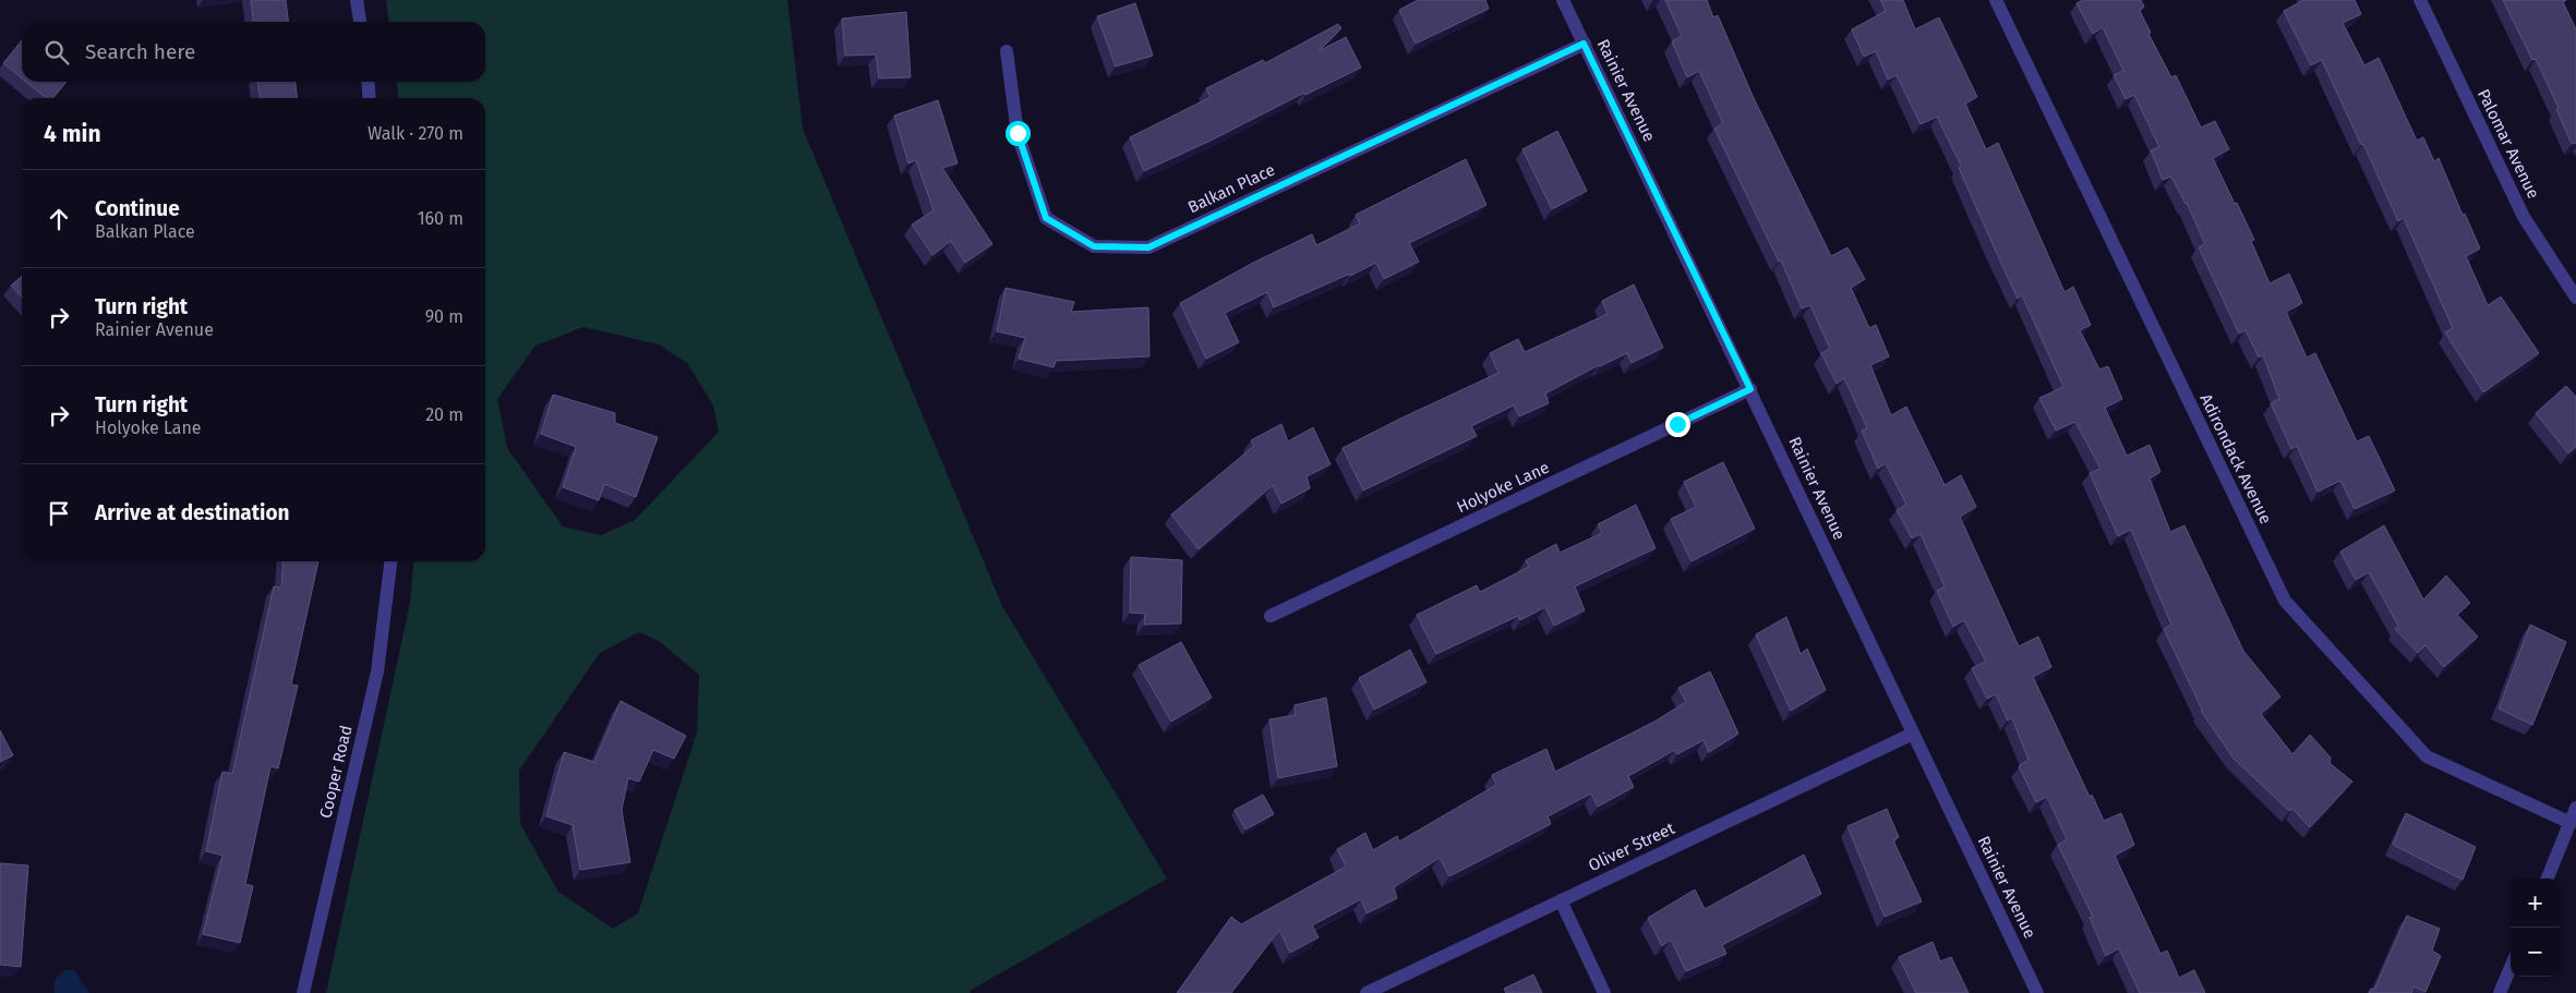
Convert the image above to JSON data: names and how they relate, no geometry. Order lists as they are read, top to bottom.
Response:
{
  "streets": {
    "street": [
      "Rainier Avenue",
      "Palomar Avenue",
      "Balkan Place",
      "Adirondack Avenue",
      "Holyoke Lane",
      "Cooper Road",
      "Oliver Street"
    ]
  },
  "crossings": [
    ["Rainier Avenue", "Balkan Place"],
    ["Rainier Avenue", "Holyoke Lane"],
    ["Rainier Avenue", "Oliver Street"]
  ],
  "page": {
    "search": "Search here",
    "heading": ["4 min", "Walk · 270 m"],
    "list": [
      ["Continue", "Balkan Place", "160 m"],
      ["Turn right", "Rainier Avenue", "90 m"],
      ["Turn right", "Holyoke Lane", "20 m"],
      "Arrive at destination"
    ],
    "map_buttons": ["+", "−"]
  }
}
